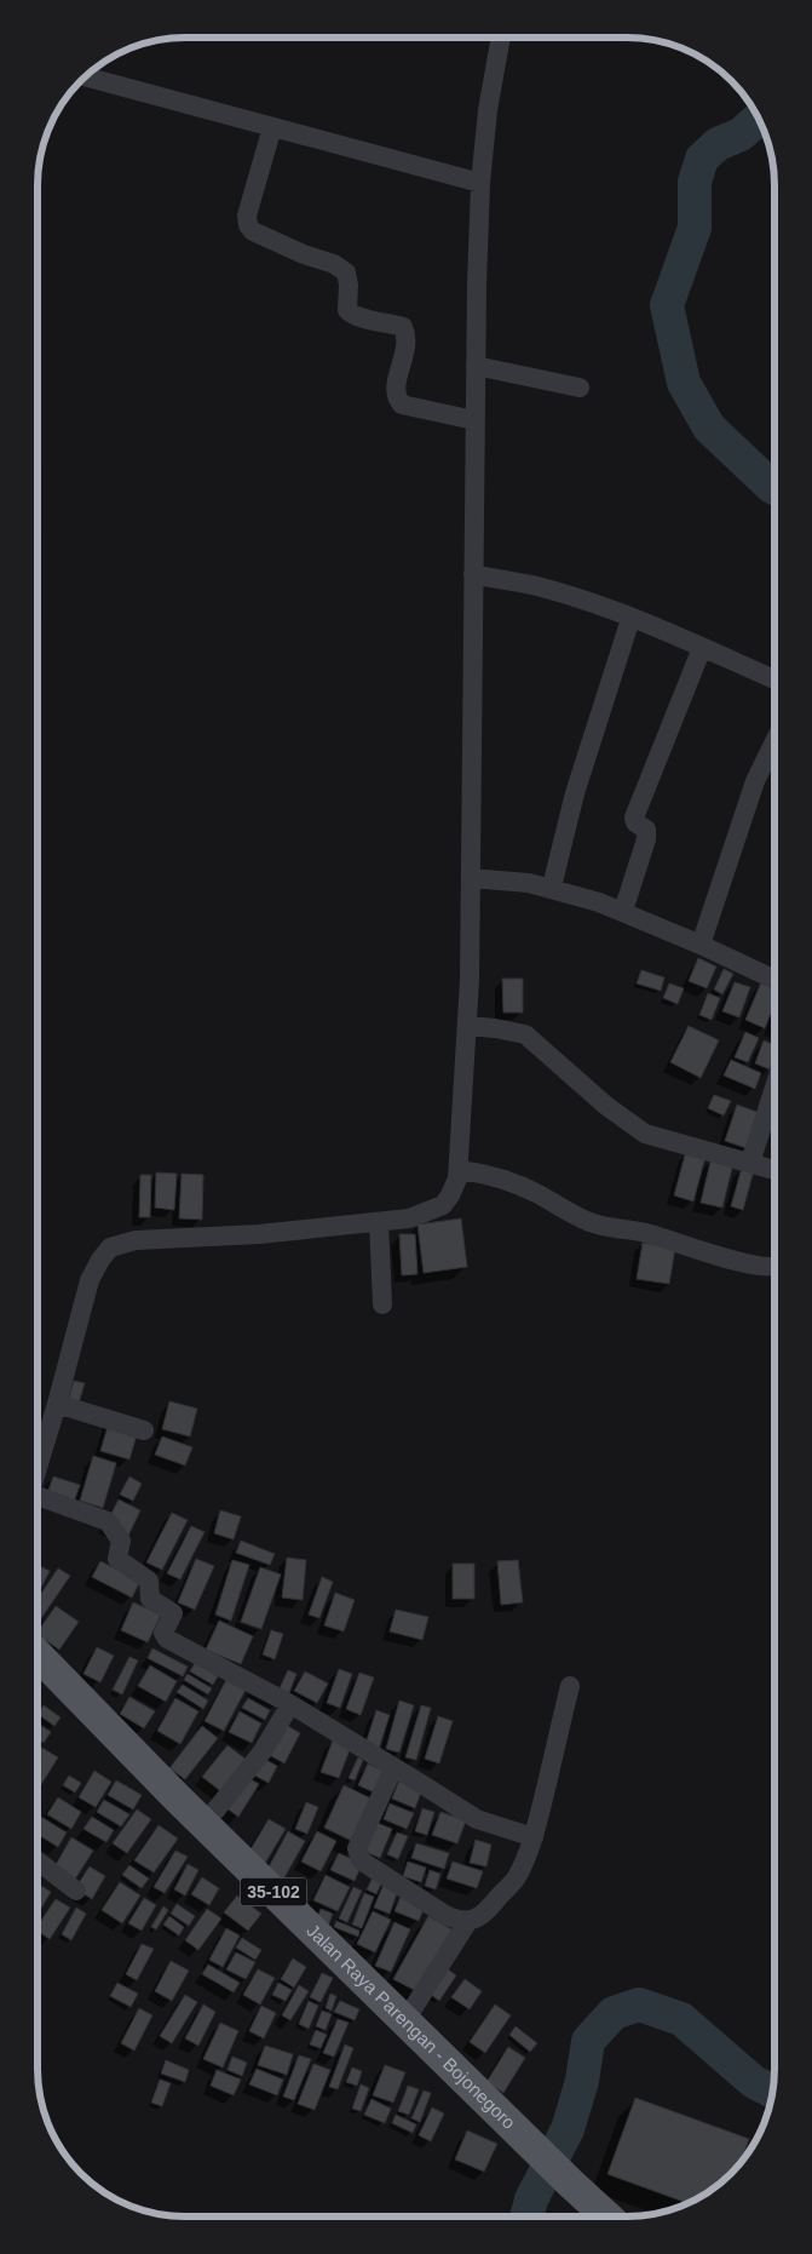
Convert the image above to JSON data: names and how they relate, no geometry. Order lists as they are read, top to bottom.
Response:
{
  "streets": {
    "main road": ["35-102", "Jalan Raya Parengan - Bojonegoro"]
  }
}
